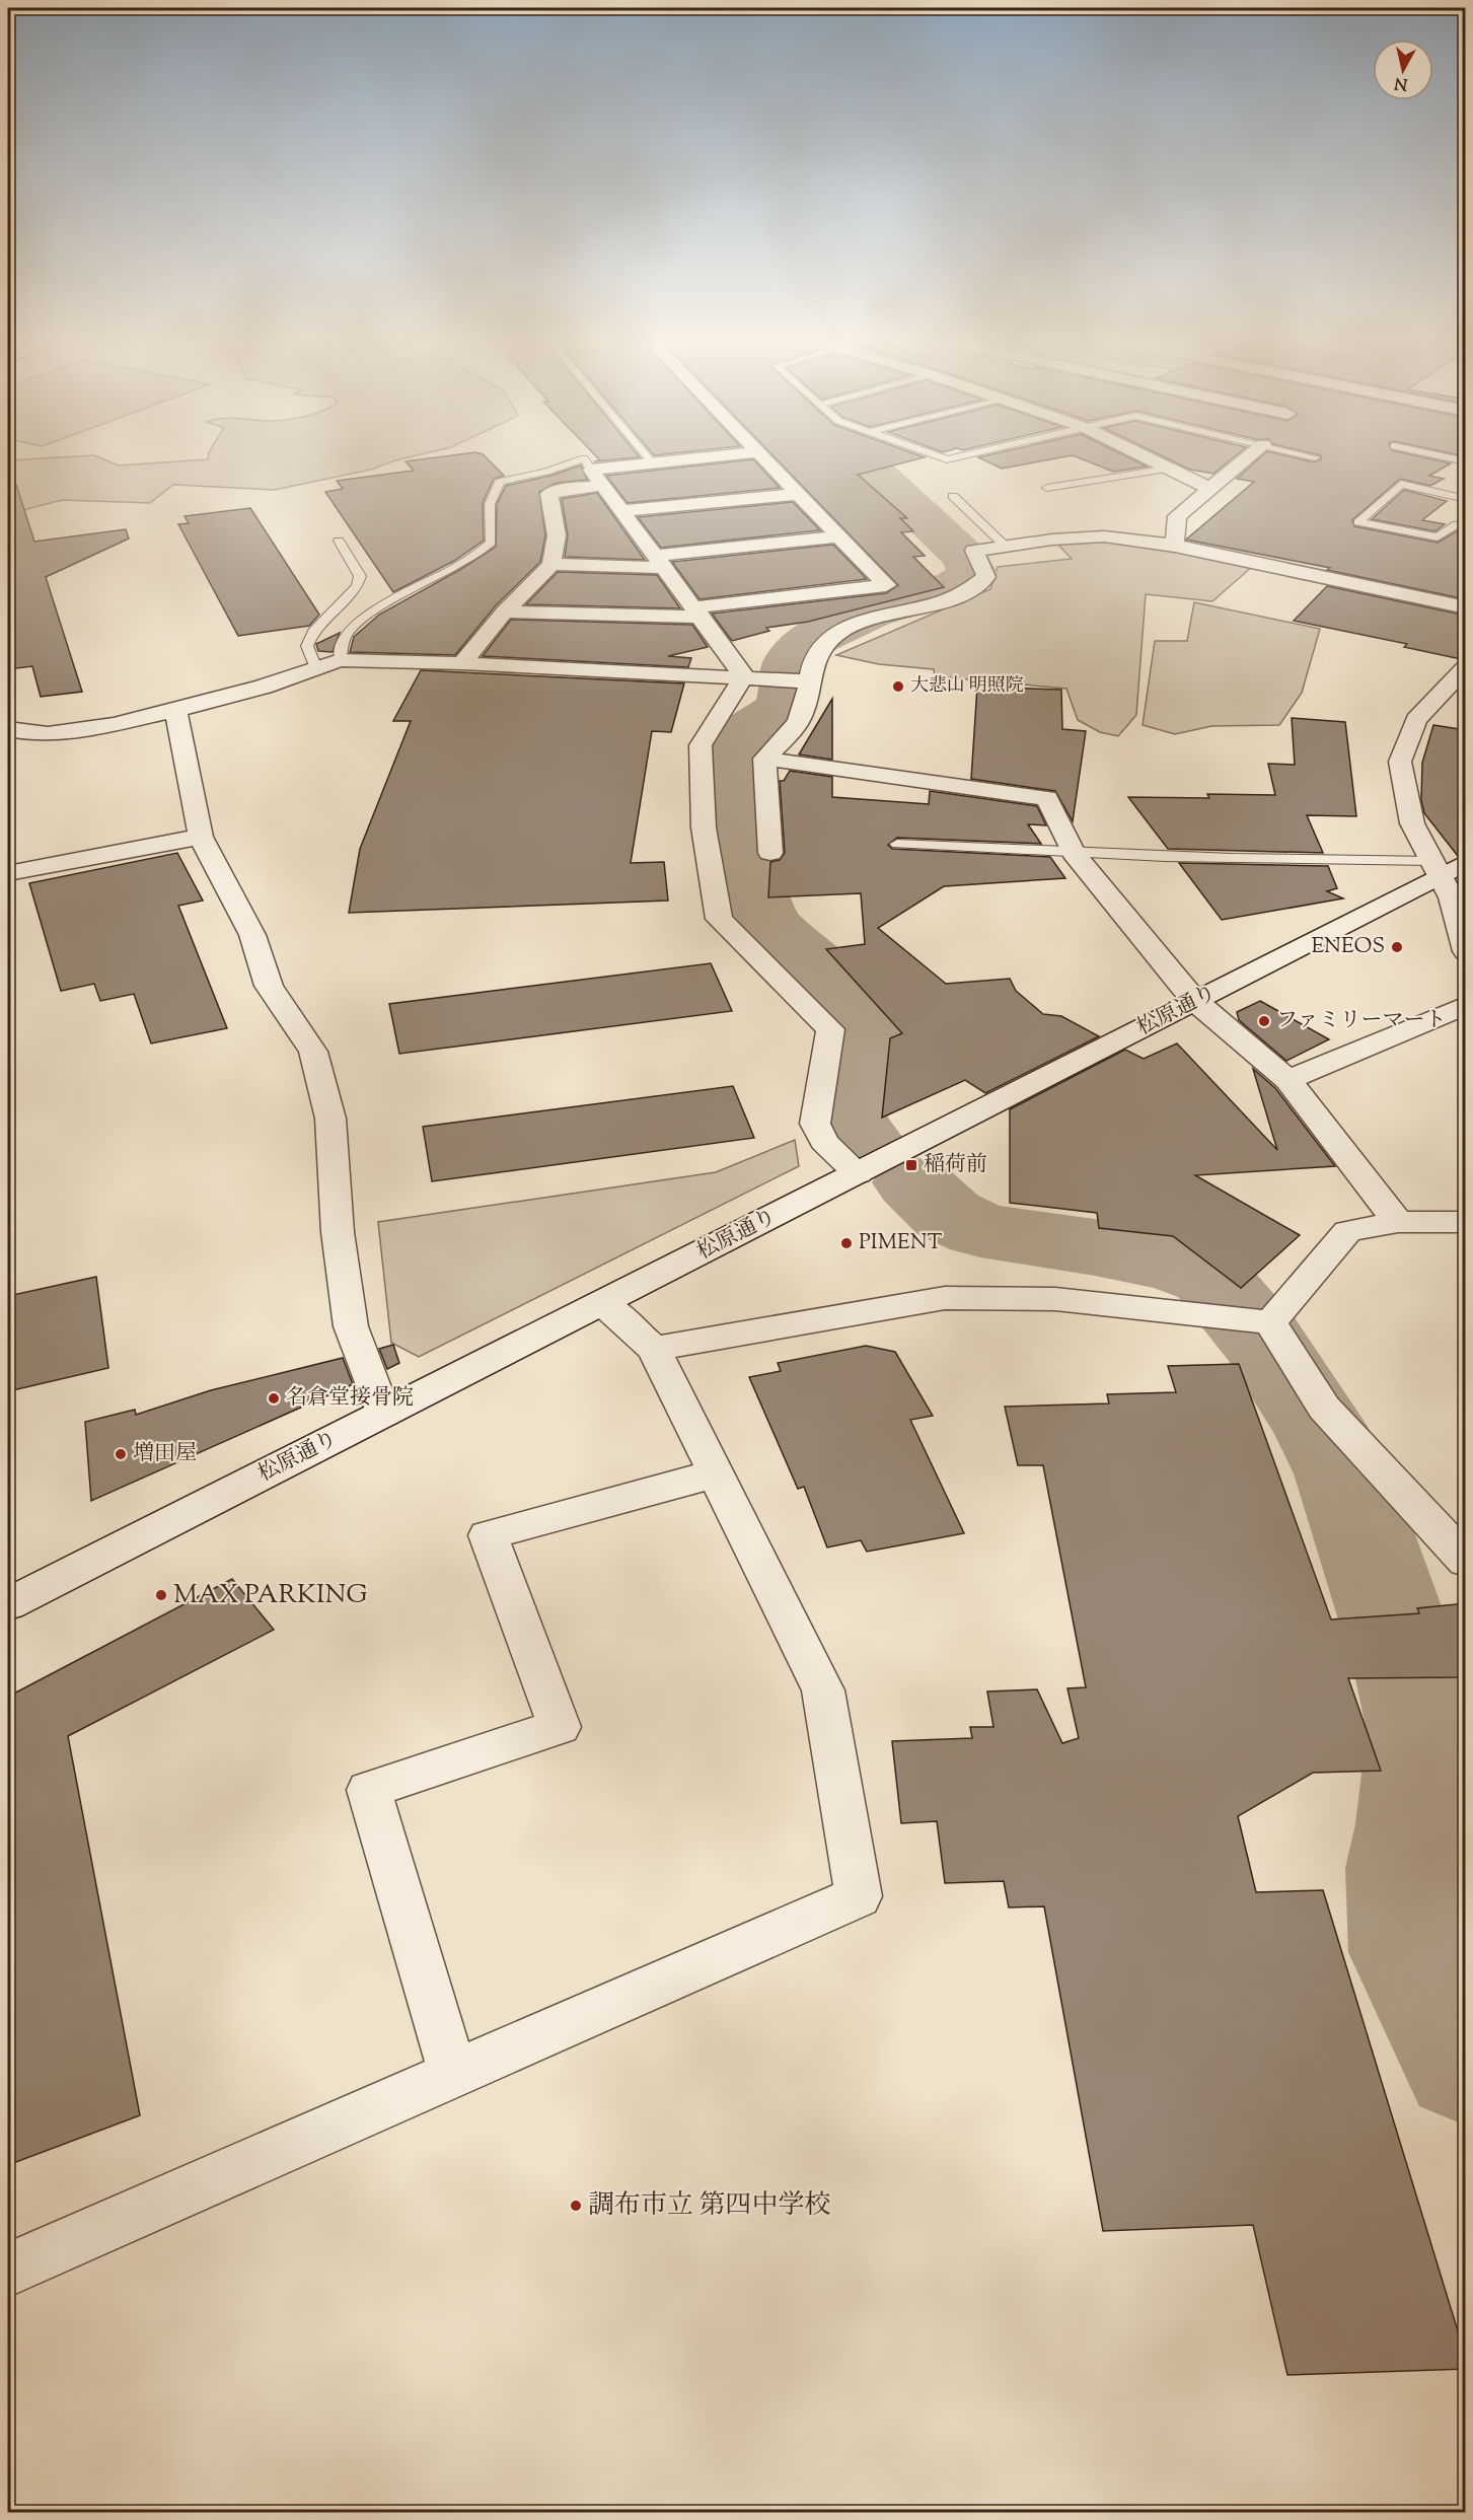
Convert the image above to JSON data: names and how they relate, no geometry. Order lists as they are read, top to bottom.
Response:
{
  "streets": {
    "street": ["松原通り"]
  },
  "places": {
    "other": [
      "大悲山 明照院",
      "ENEOS",
      "ファミリーマート",
      "PIMENT",
      "名倉堂接骨院",
      "増田屋",
      "MAX PARKING",
      "調布市立 第四中学校"
    ],
    "transit": ["稲荷前"]
  },
  "north": "bottom"
}
